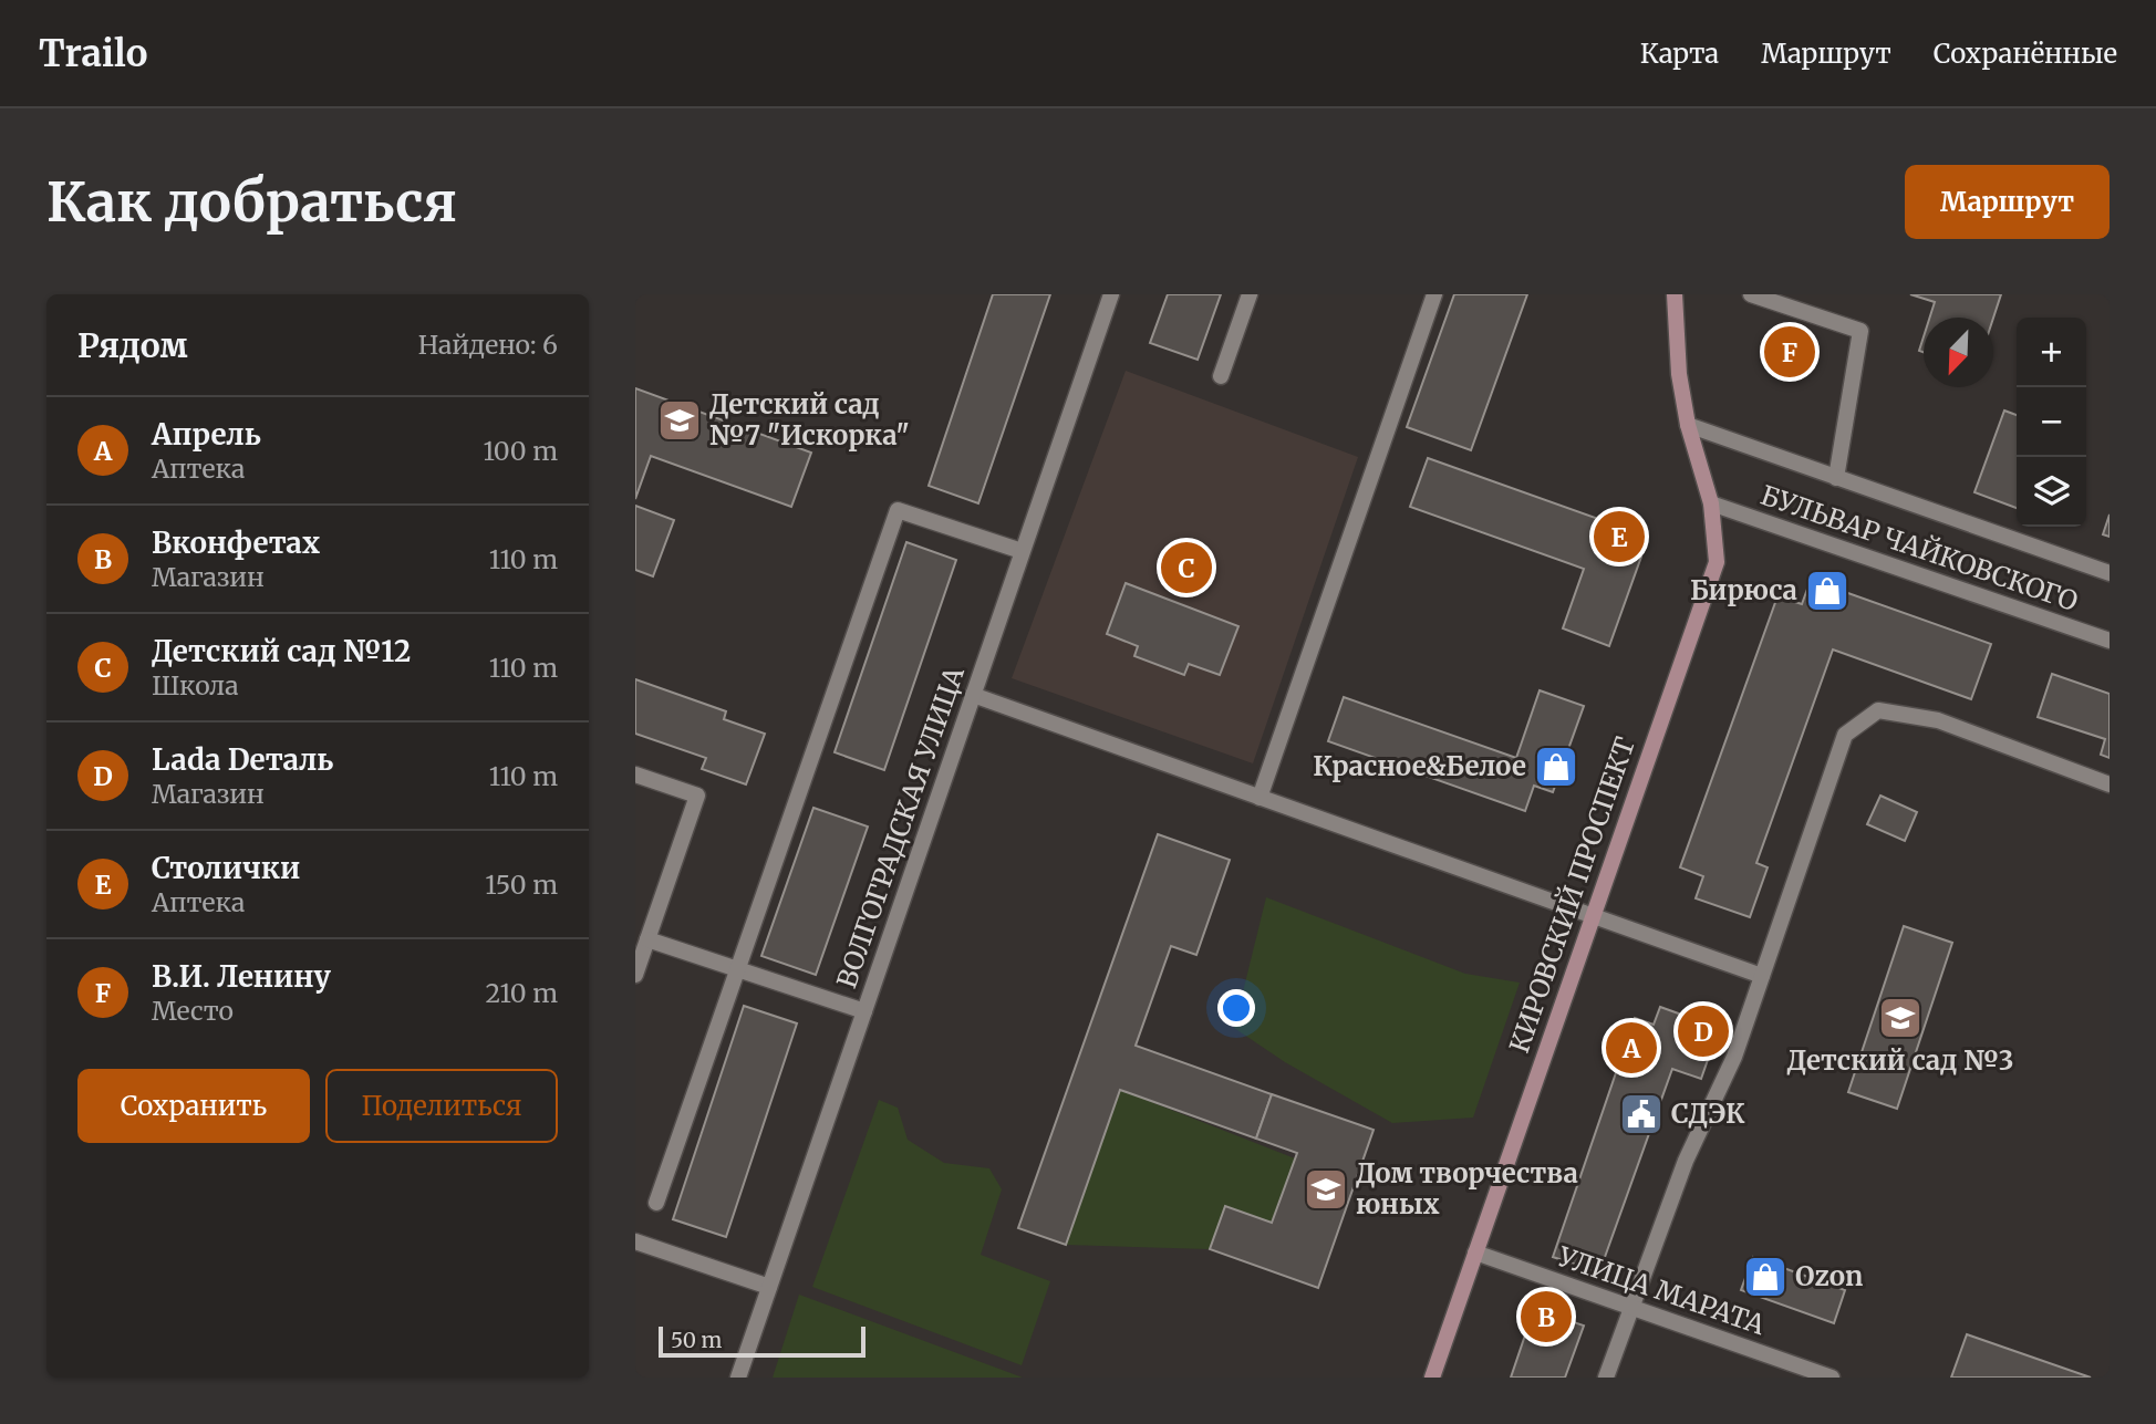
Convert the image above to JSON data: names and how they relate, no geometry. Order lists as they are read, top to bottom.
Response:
{
  "streets": {
    "main road": ["КИРОВСКИЙ ПРОСПЕКТ"],
    "street": ["БУЛЬВАР ЧАЙКОВСКОГО", "ВОЛГОГРАДСКАЯ УЛИЦА", "УЛИЦА МАРАТА"]
  },
  "crossings": [
    ["БУЛЬВАР ЧАЙКОВСКОГО", "КИРОВСКИЙ ПРОСПЕКТ"],
    ["КИРОВСКИЙ ПРОСПЕКТ", "УЛИЦА МАРАТА"]
  ],
  "places": {
    "school or university": ["Детский cад №7 \"Искорка\"", "Детский cад №3", "Дом творчества юных"],
    "shop": ["Бирюса", "Красное&Белое", "Ozon"],
    "public building": ["СДЭК"]
  },
  "scale_bar": "50 m",
  "north": "bottom left",
  "page": {
    "header": "Trailo",
    "nav": ["Карта", "Маршрут", "Сохранённые"],
    "buttons": [
      "Маршрут",
      ["Сохранить", "Поделиться"]
    ],
    "title": "Как добраться",
    "heading": ["Рядом", "Найдено: 6"],
    "map_buttons": ["+", "−"],
    "pins": [
      "F",
      "E",
      "C",
      "D",
      "A",
      "B"
    ],
    "list": [
      {
        "mark": "A",
        "name": "Апрель",
        "note": "Аптека",
        "value": "100 m"
      },
      {
        "mark": "B",
        "name": "Вконфетах",
        "note": "Магазин",
        "value": "110 m"
      },
      {
        "mark": "C",
        "name": "Детский cад №12",
        "note": "Школа",
        "value": "110 m"
      },
      {
        "mark": "D",
        "name": "Lada Dеталь",
        "note": "Магазин",
        "value": "110 m"
      },
      {
        "mark": "E",
        "name": "Столички",
        "note": "Аптека",
        "value": "150 m"
      },
      {
        "mark": "F",
        "name": "В.И. Ленину",
        "note": "Место",
        "value": "210 m"
      }
    ],
    "scale": "50 m"
  }
}
